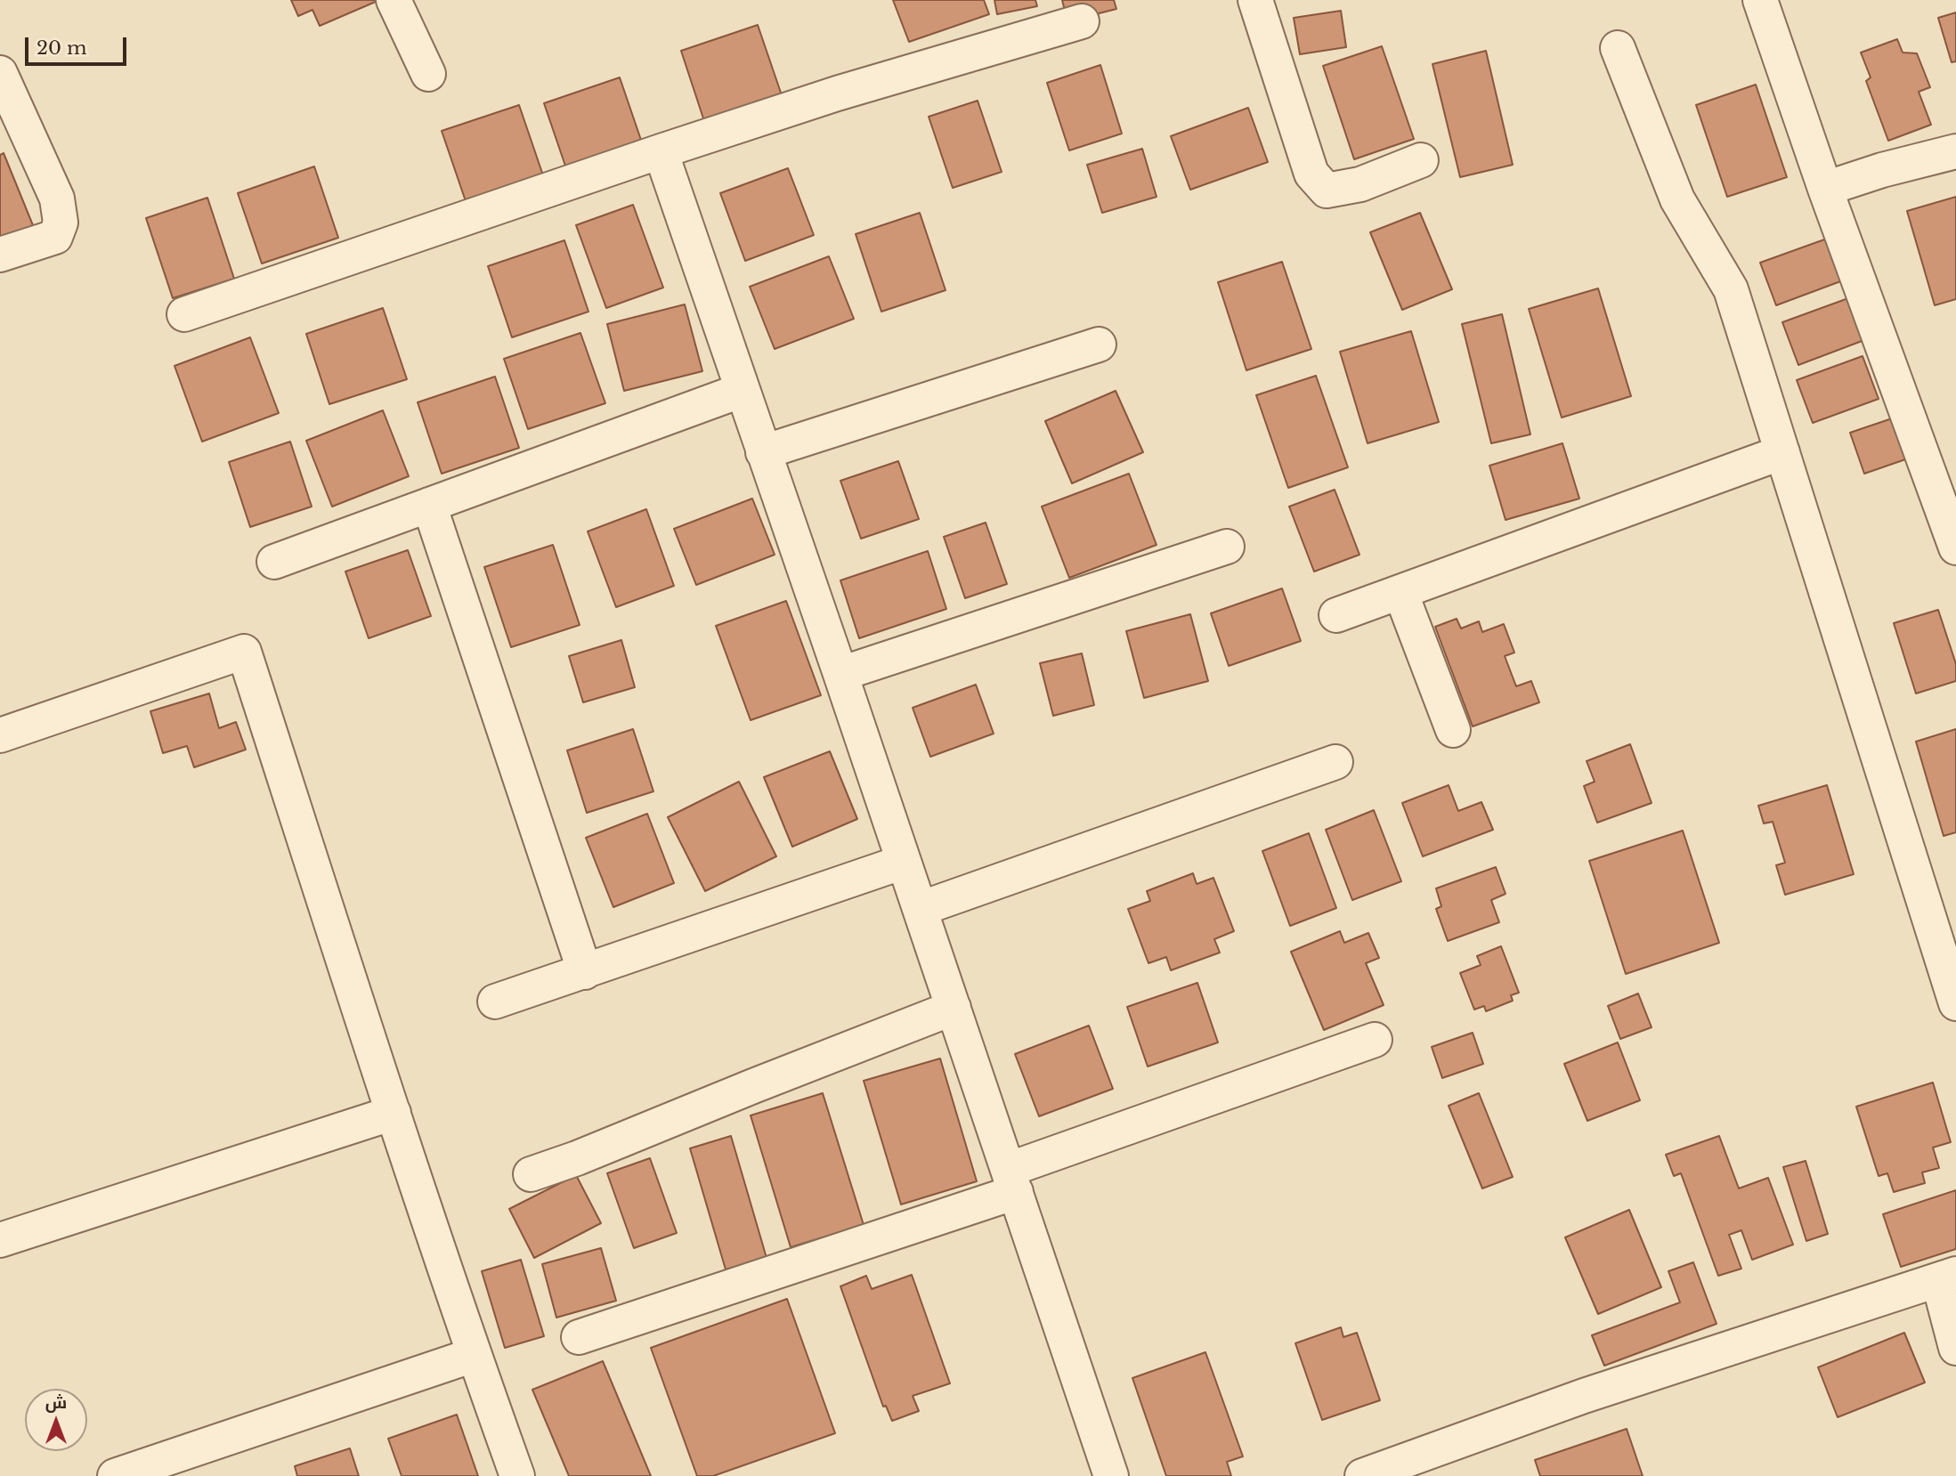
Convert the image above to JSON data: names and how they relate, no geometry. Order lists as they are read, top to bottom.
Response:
{
  "scale_bar": "20 m",
  "north": "top"
}
